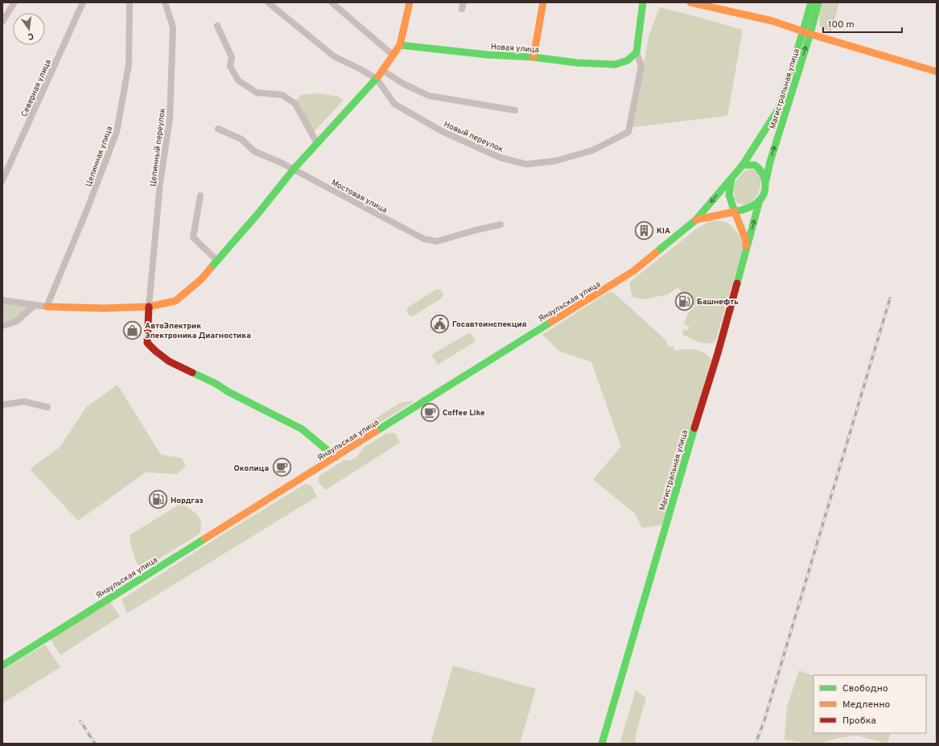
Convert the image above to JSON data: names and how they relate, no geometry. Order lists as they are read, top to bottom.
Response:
{
  "streets": {
    "main road": ["Новая улица", "Магистральная улица", "Янаульская улица"],
    "street": [
      "Северная улица",
      "Новый переулок",
      "Целинный переулок",
      "Целинная улица",
      "Мостовая улица"
    ]
  },
  "crossings": [
    ["Новая улица", "Новый переулок"],
    ["Магистральная улица", "Янаульская улица"]
  ],
  "places": {
    "building": ["KIA"],
    "fuel station": ["Башнефть", "Нордгаз"],
    "public building": ["Госавтоинспекция"],
    "shop": ["АвтоЭлектрик Электроника Диагностика"],
    "cafe": ["Coffee Like", "Околица"]
  },
  "legend": ["Свободно", "Медленно", "Пробка"],
  "scale_bar": "100 m",
  "north": "bottom"
}
